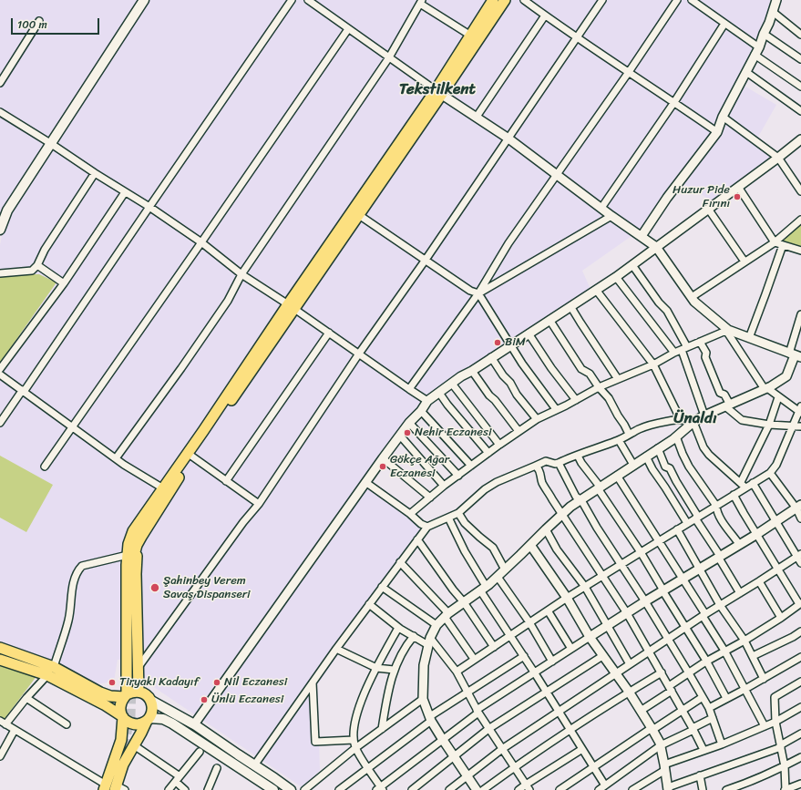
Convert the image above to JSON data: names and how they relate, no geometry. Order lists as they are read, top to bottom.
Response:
{
  "districts": ["Tekstilkent", "Ünaldı"],
  "places": [
    "Huzur Pide Fırını",
    "BiM",
    "Nehir Eczanesi",
    "Gökçe Ağar Eczanesi",
    "Şahinbey Verem Savaş Dispanseri",
    "Tiryaki Kadayıf",
    "Nil Eczanesi",
    "Ünlü Eczanesi"
  ],
  "scale_bar": "100 m"
}
